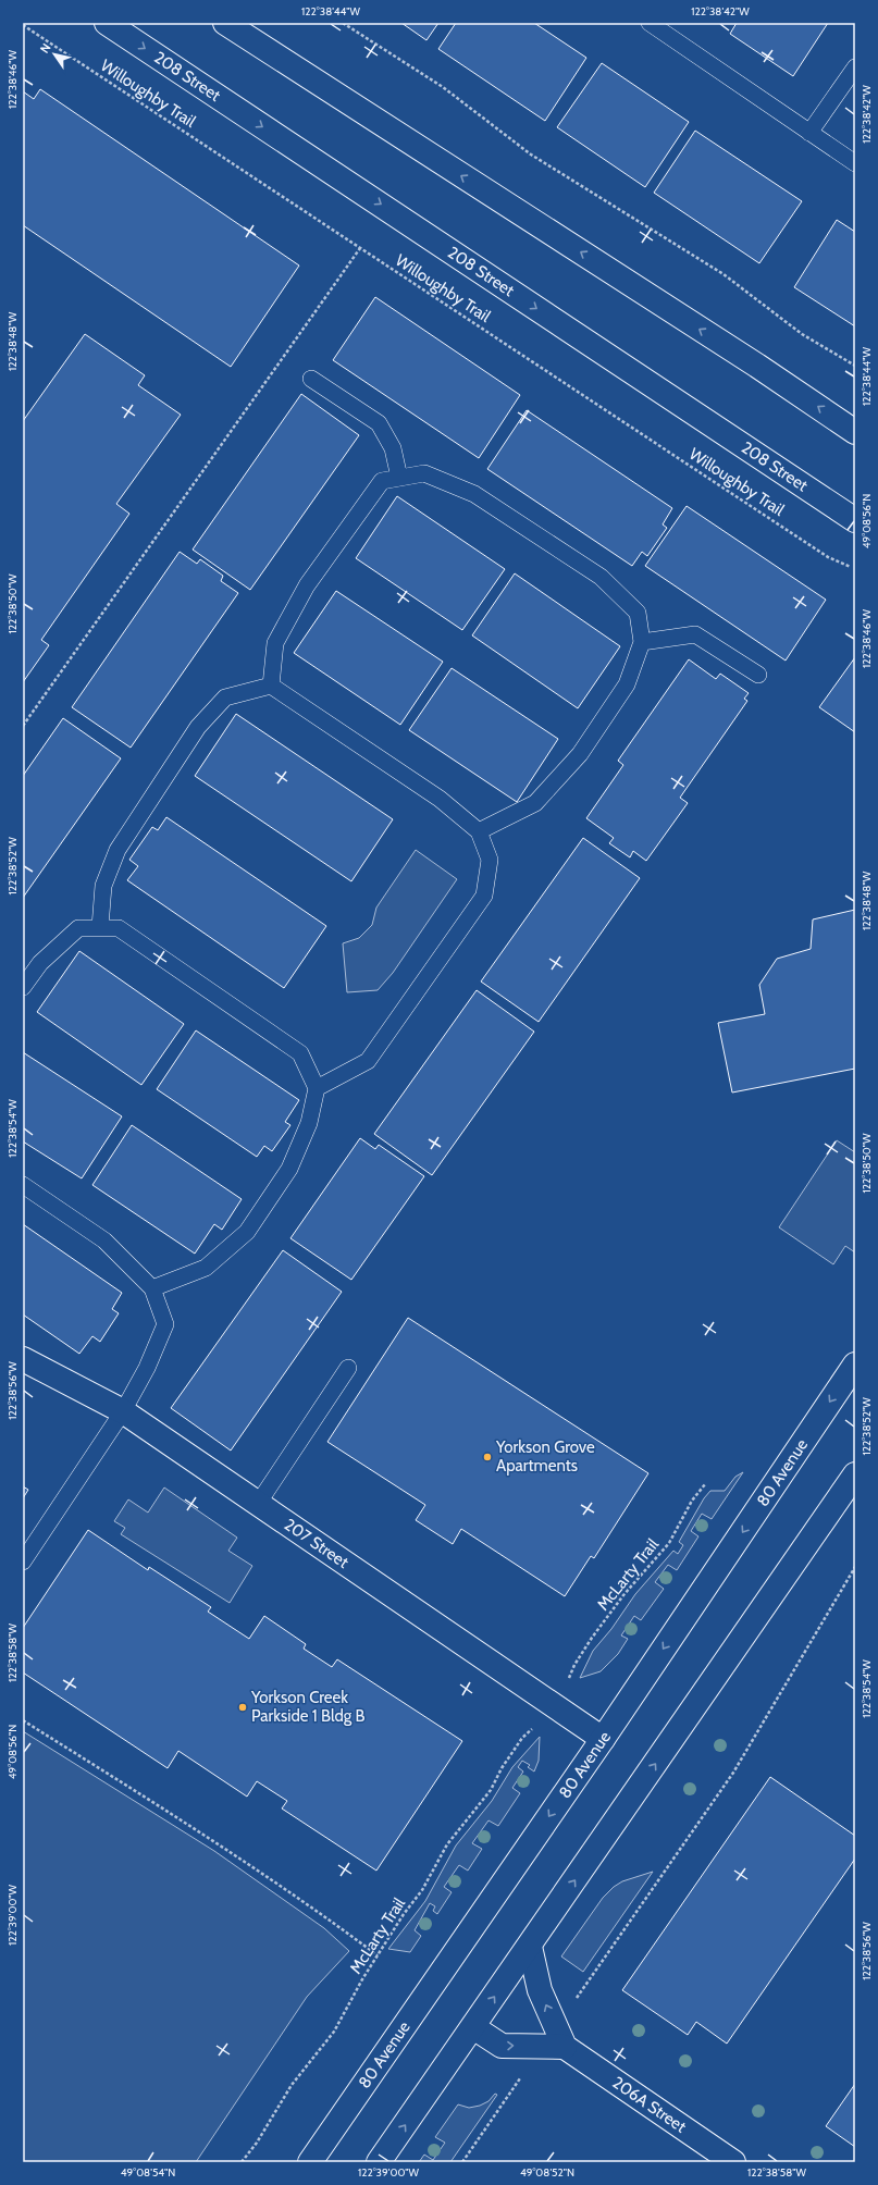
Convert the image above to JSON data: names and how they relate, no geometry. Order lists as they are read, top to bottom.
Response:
{
  "streets": {
    "main road": [
      "208 Street",
      "80 Avenue",
      "207 Street",
      "206A Street"
    ],
    "path": ["Willoughby Trail", "McLarty Trail"]
  },
  "crossings": [
    ["80 Avenue", "207 Street"]
  ],
  "places": ["Yorkson Grove Apartments", "Yorkson Creek Parkside 1 Bldg B"],
  "north": "top left",
  "coordinates": [
    "122°38'44\"W",
    "122°38'42\"W",
    "122°38'46\"W",
    "122°38'48\"W",
    "49°08'56\"N",
    "122°38'50\"W",
    "122°38'52\"W",
    "122°38'54\"W",
    "122°38'56\"W",
    "122°38'58\"W",
    "122°39'00\"W",
    "49°08'54\"N",
    "49°08'52\"N"
  ]
}
